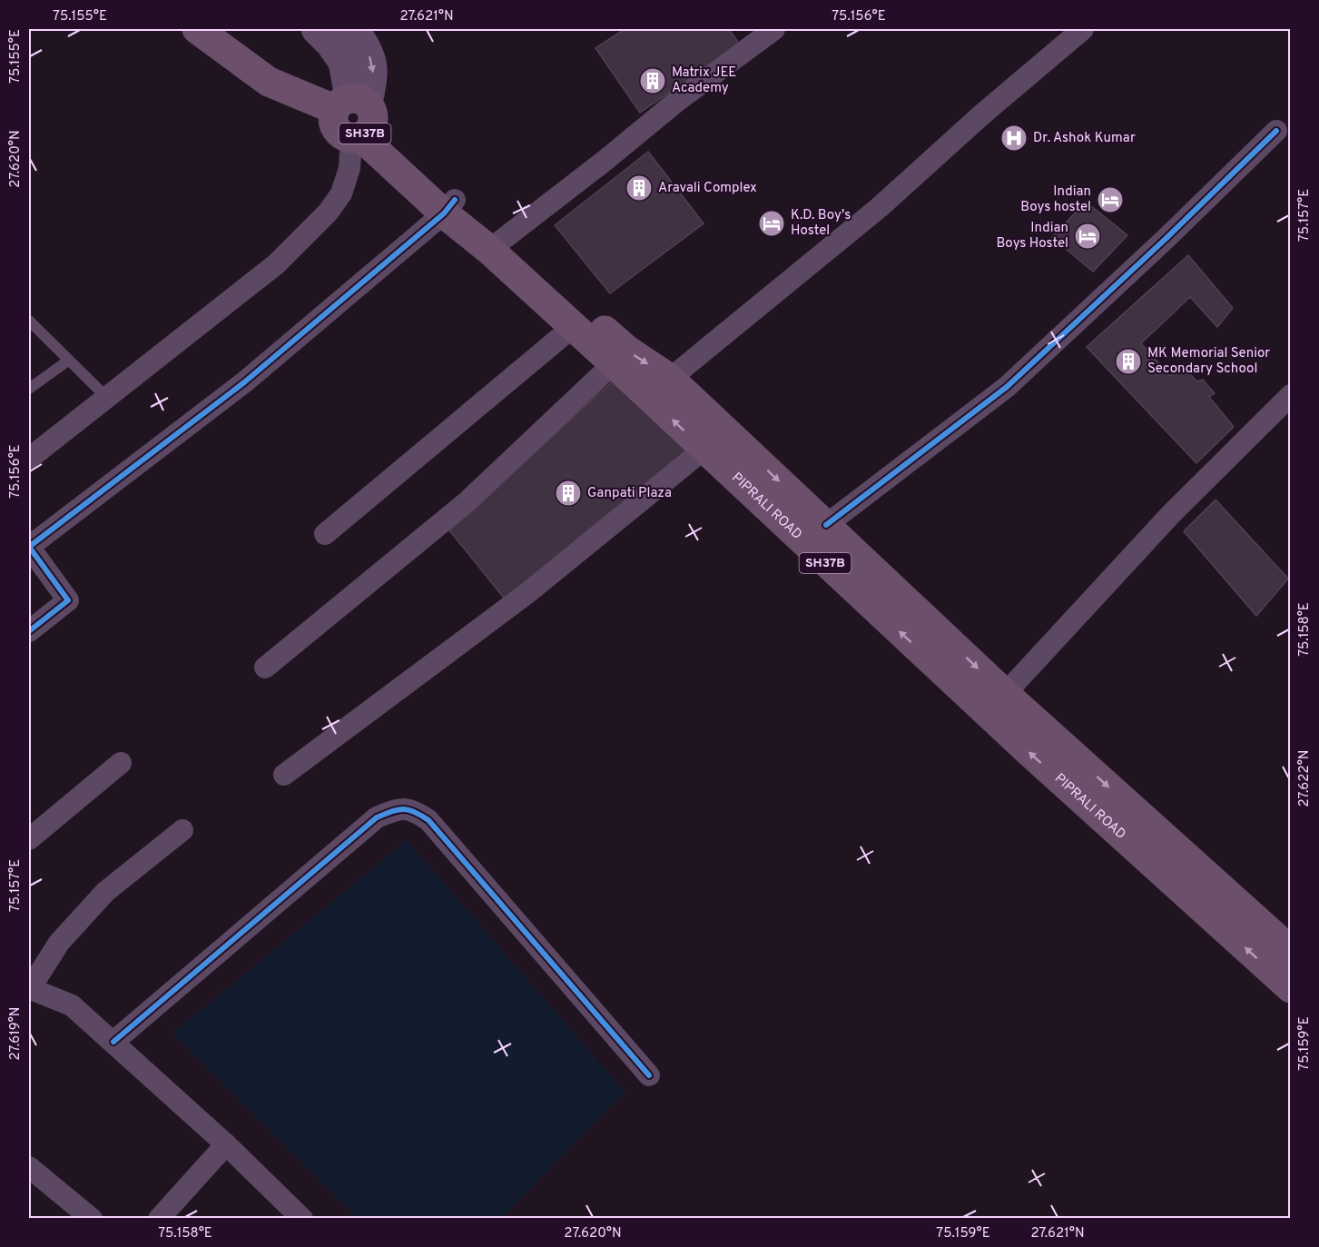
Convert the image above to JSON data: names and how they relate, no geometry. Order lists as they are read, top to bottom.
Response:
{
  "streets": {
    "main road": ["SH37B", "PIPRALI ROAD"]
  },
  "places": {
    "building": [
      "Matrix JEE Academy",
      "Aravali Complex",
      "MK Memorial Senior Secondary School",
      "Ganpati Plaza"
    ],
    "hospital": ["Dr. Ashok Kumar"],
    "hotel": ["Indian Boys hostel", "K.D. Boy's Hostel", "Indian Boys Hostel"]
  },
  "coordinates": [
    "75.155°E",
    "27.621°N",
    "75.156°E",
    "27.620°N",
    "75.157°E",
    "75.158°E",
    "27.622°N",
    "27.619°N",
    "75.159°E"
  ]
}
